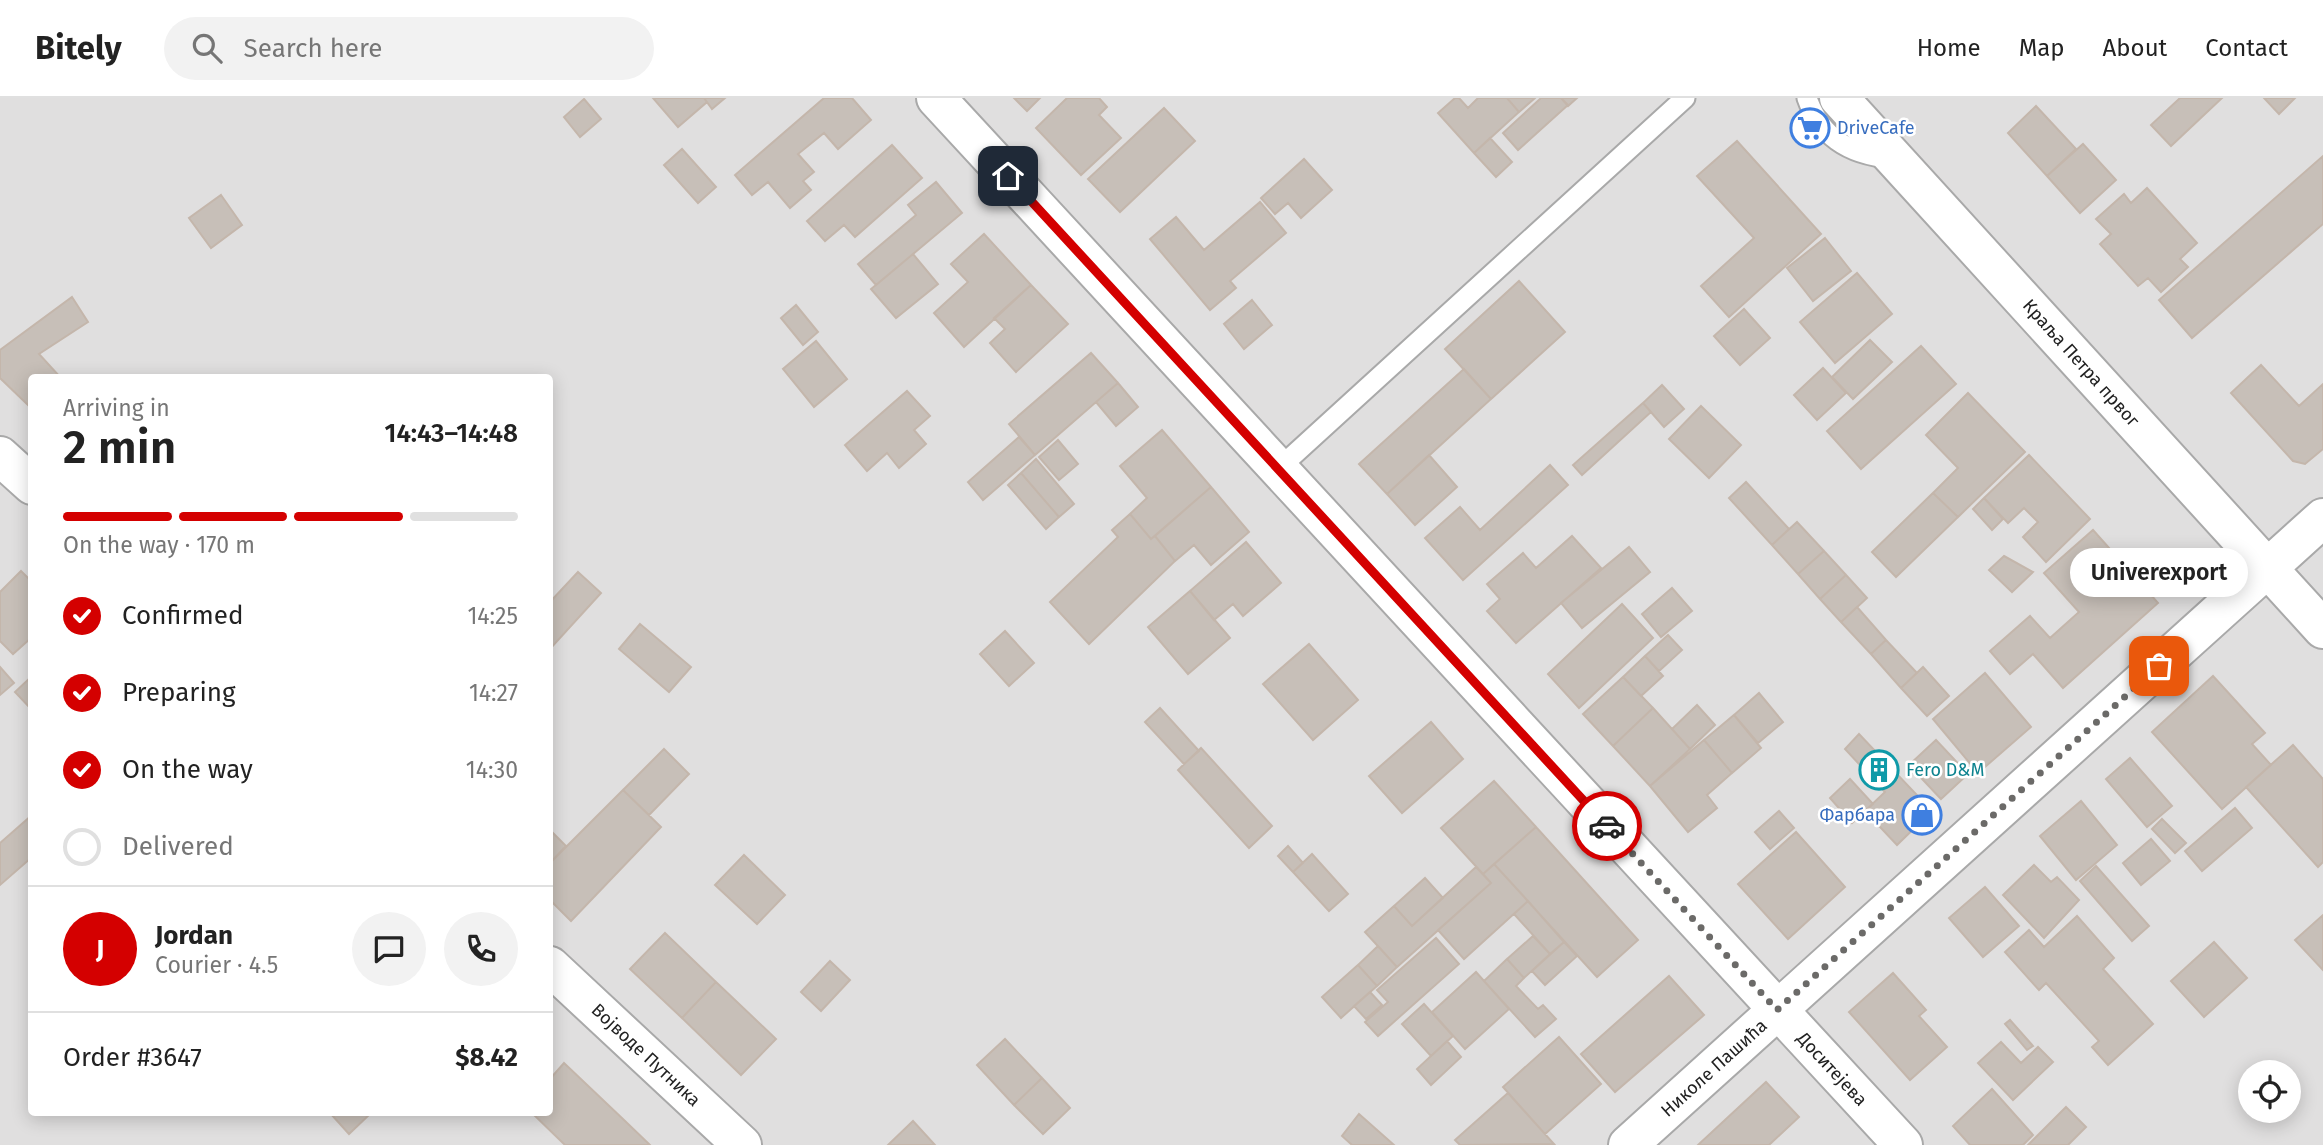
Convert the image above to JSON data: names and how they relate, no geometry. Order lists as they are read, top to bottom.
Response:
{
  "streets": {
    "street": [
      "Краља Петра првог",
      "Војводе Путника",
      "Николе Пашића",
      "Доситејева"
    ]
  },
  "crossings": [
    ["Краља Петра првог", "Николе Пашића"],
    ["Николе Пашића", "Доситејева"]
  ],
  "places": {
    "supermarket": ["DriveCafe"],
    "other": ["Univerexport"],
    "building": ["Fero D&M"],
    "shop": ["Фарбара"]
  },
  "page": {
    "header": "Bitely",
    "search": "Search here",
    "nav": [
      "Home",
      "Map",
      "About",
      "Contact"
    ],
    "heading": ["2 min", "Arriving in", "14:43–14:48"],
    "panel": [
      "Jordan",
      "Courier · 4.5",
      "Order #3647",
      "$8.42"
    ],
    "bar": "On the way · 170 m",
    "bubble": "Univerexport",
    "list": [
      ["Confirmed", "14:25"],
      ["Preparing", "14:27"],
      ["On the way", "14:30"],
      "Delivered"
    ],
    "round": "J"
  }
}
